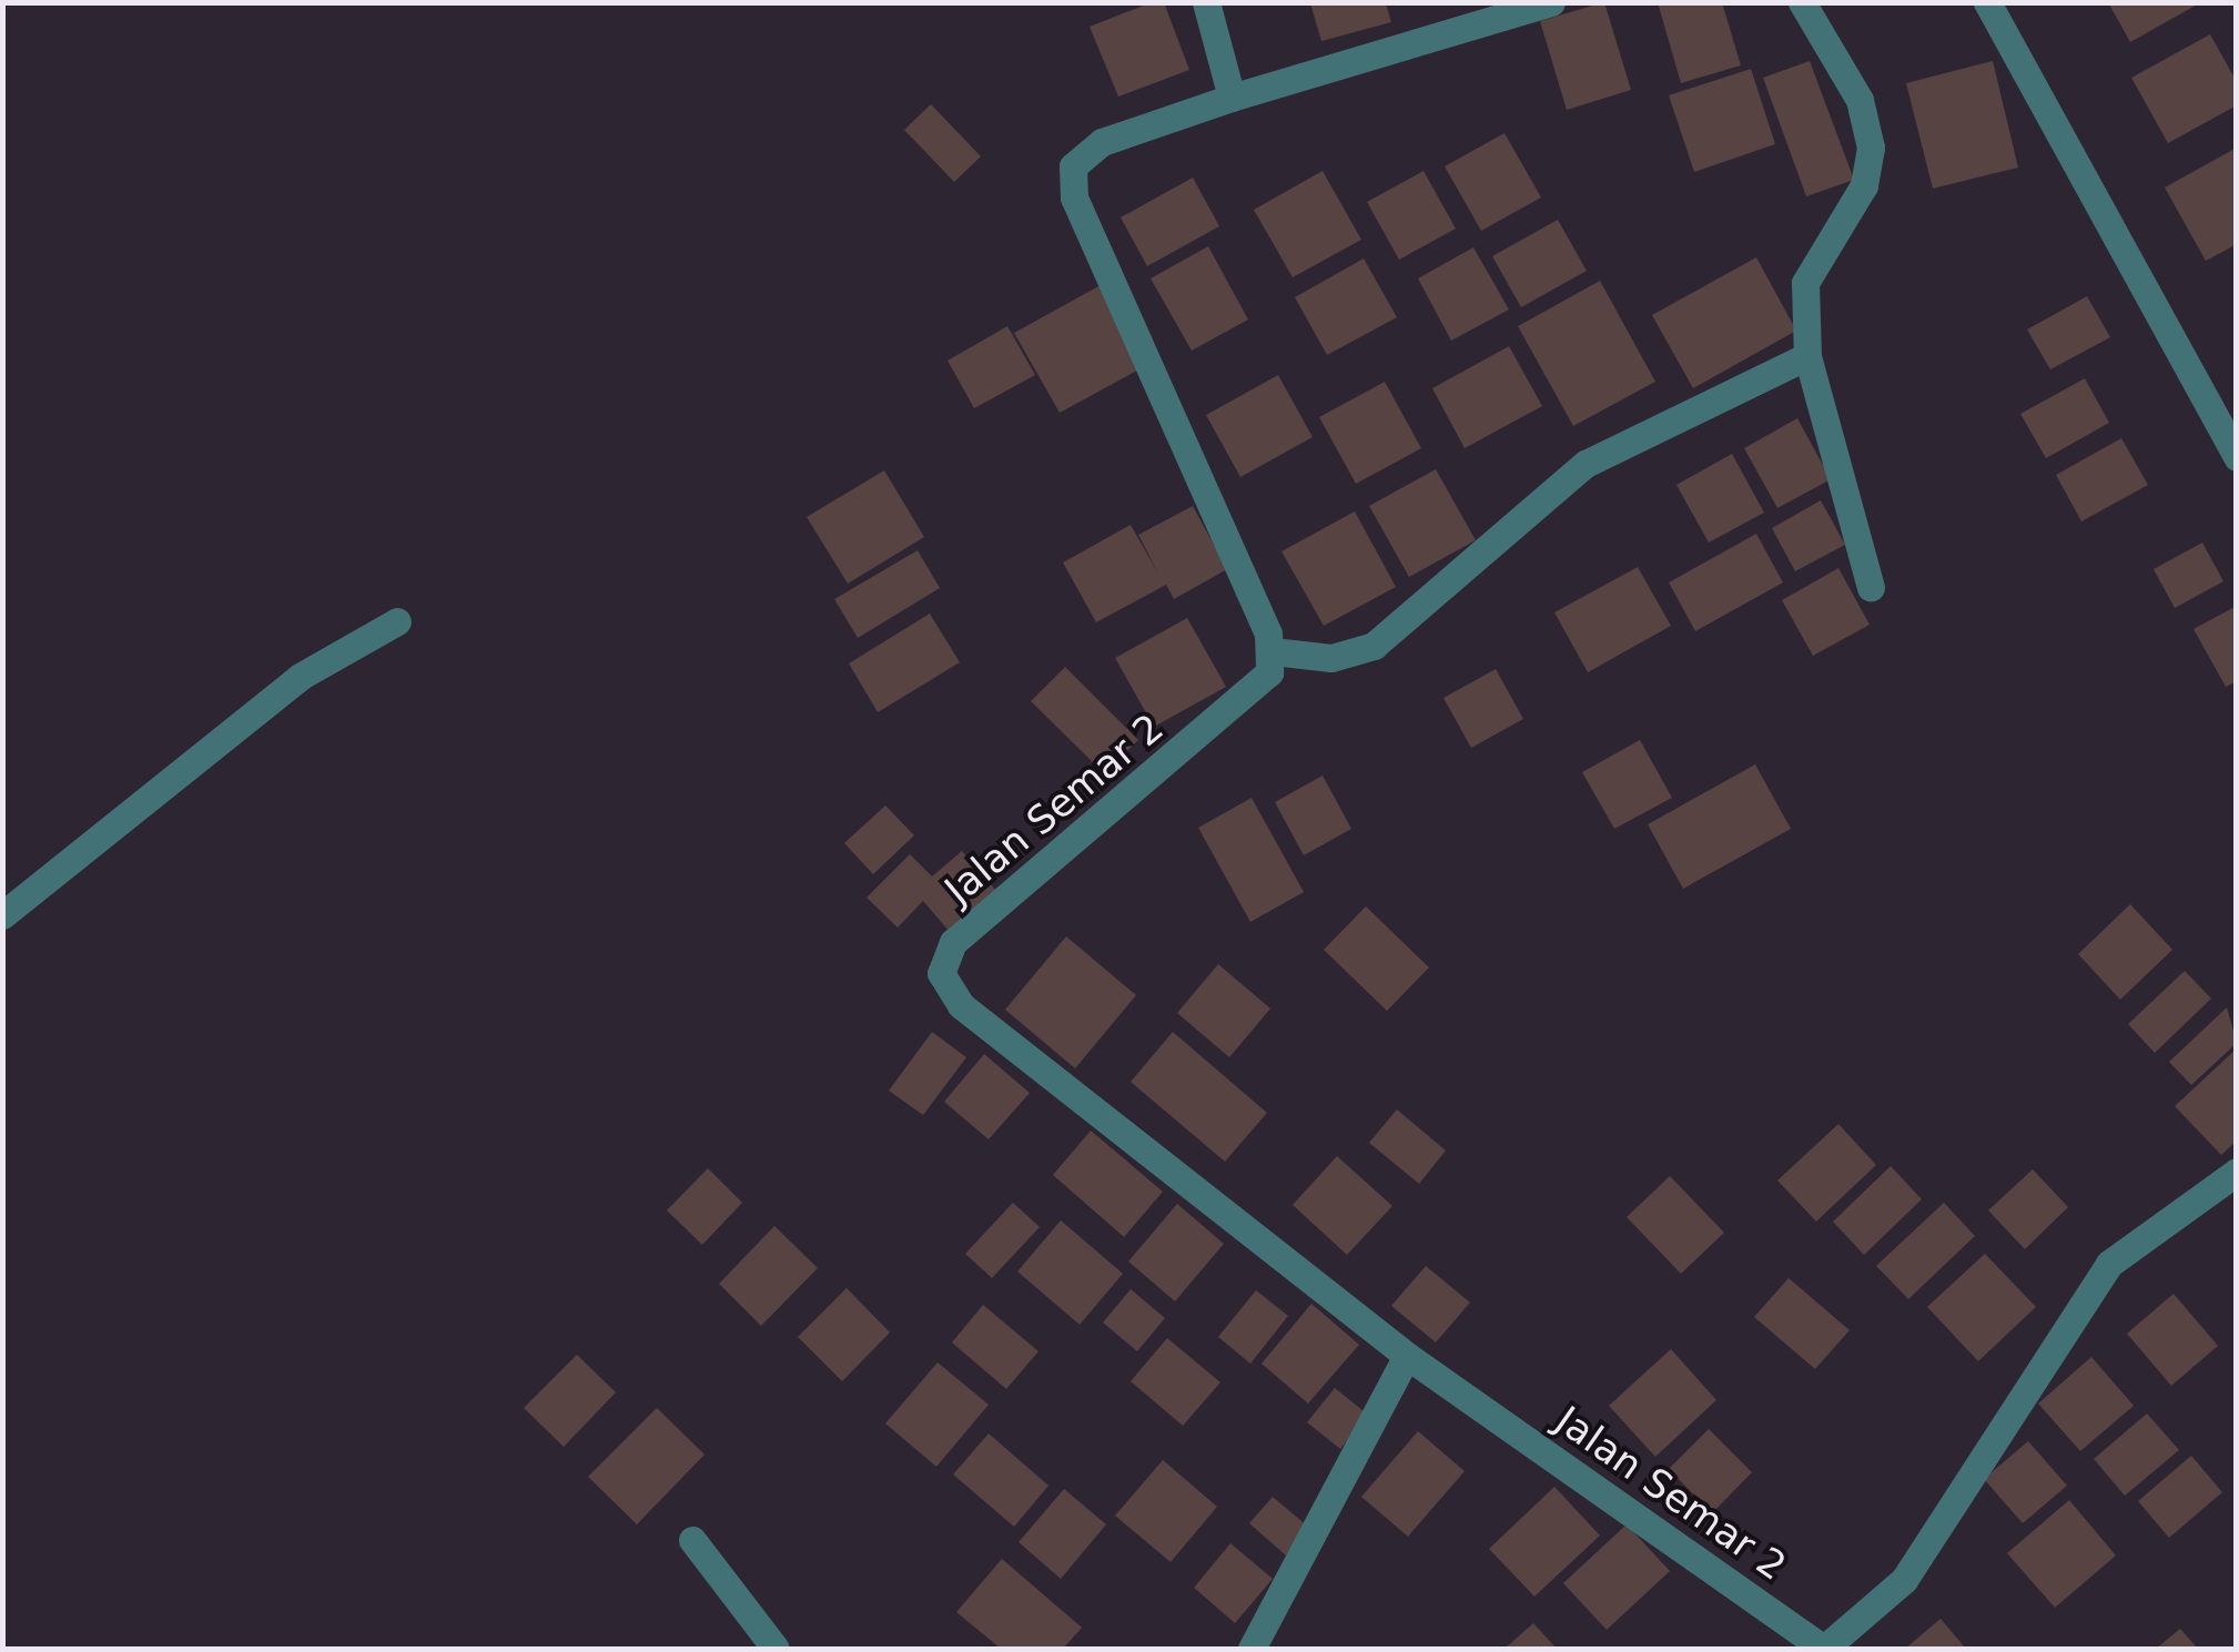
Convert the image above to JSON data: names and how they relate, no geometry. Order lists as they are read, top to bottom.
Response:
{
  "streets": {
    "street": ["Jalan Semar 2"]
  }
}
